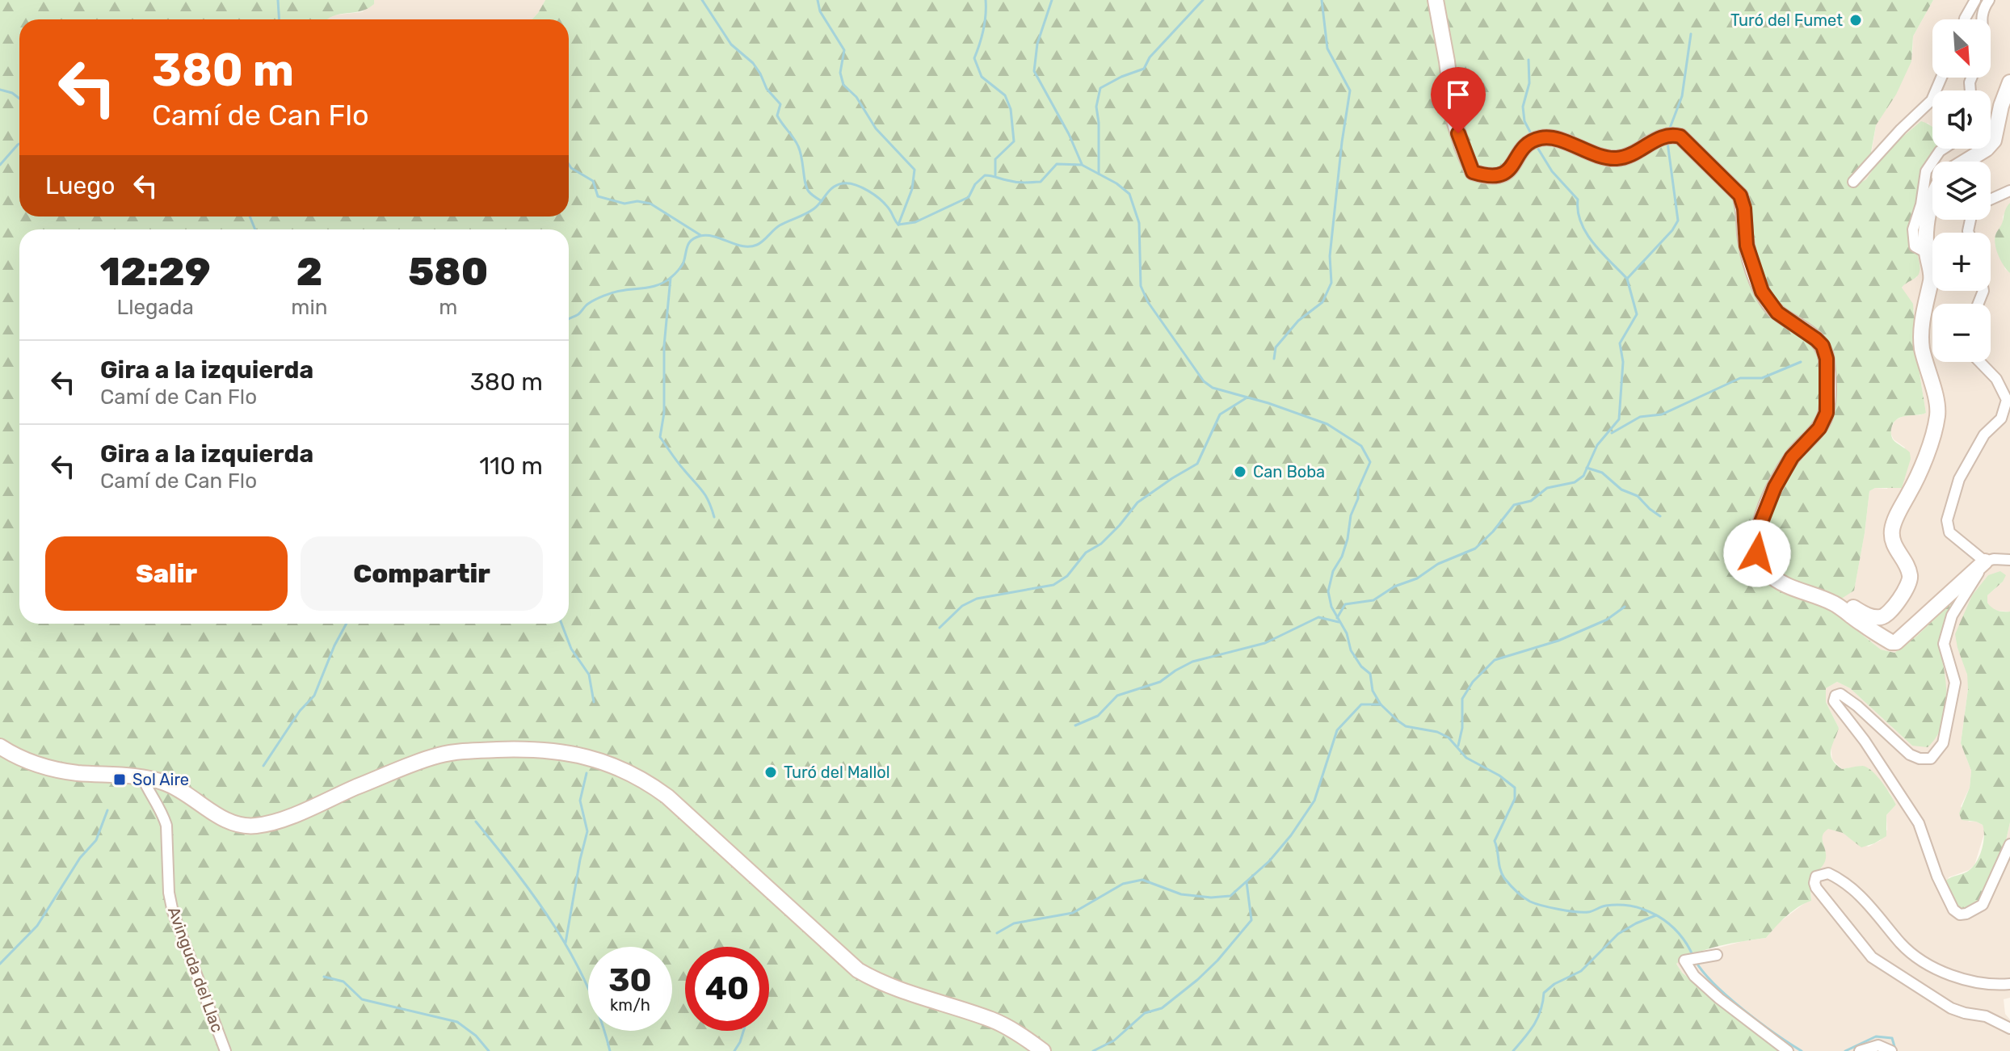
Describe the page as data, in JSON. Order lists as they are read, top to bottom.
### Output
{
  "streets": {
    "street": ["Avinguda del Llac"]
  },
  "places": {
    "other": ["Turó del Fumet", "Can Boba", "Turó del Mallol"],
    "transit": ["Sol Aire"]
  },
  "north": "bottom right",
  "page": {
    "map_buttons": ["+", "−"],
    "turn": ["380 m", "Camí de Can Flo"],
    "then": "Luego",
    "eta": [
      "12:29",
      "Llegada",
      "2",
      "min",
      "580",
      "m"
    ],
    "list": [
      {
        "name": "Gira a la izquierda",
        "note": "Camí de Can Flo",
        "value": "380 m"
      },
      {
        "name": "Gira a la izquierda",
        "note": "Camí de Can Flo",
        "value": "110 m"
      }
    ],
    "buttons": ["Salir", "Compartir"],
    "speed": "30 km/h",
    "limit": "40"
  }
}
